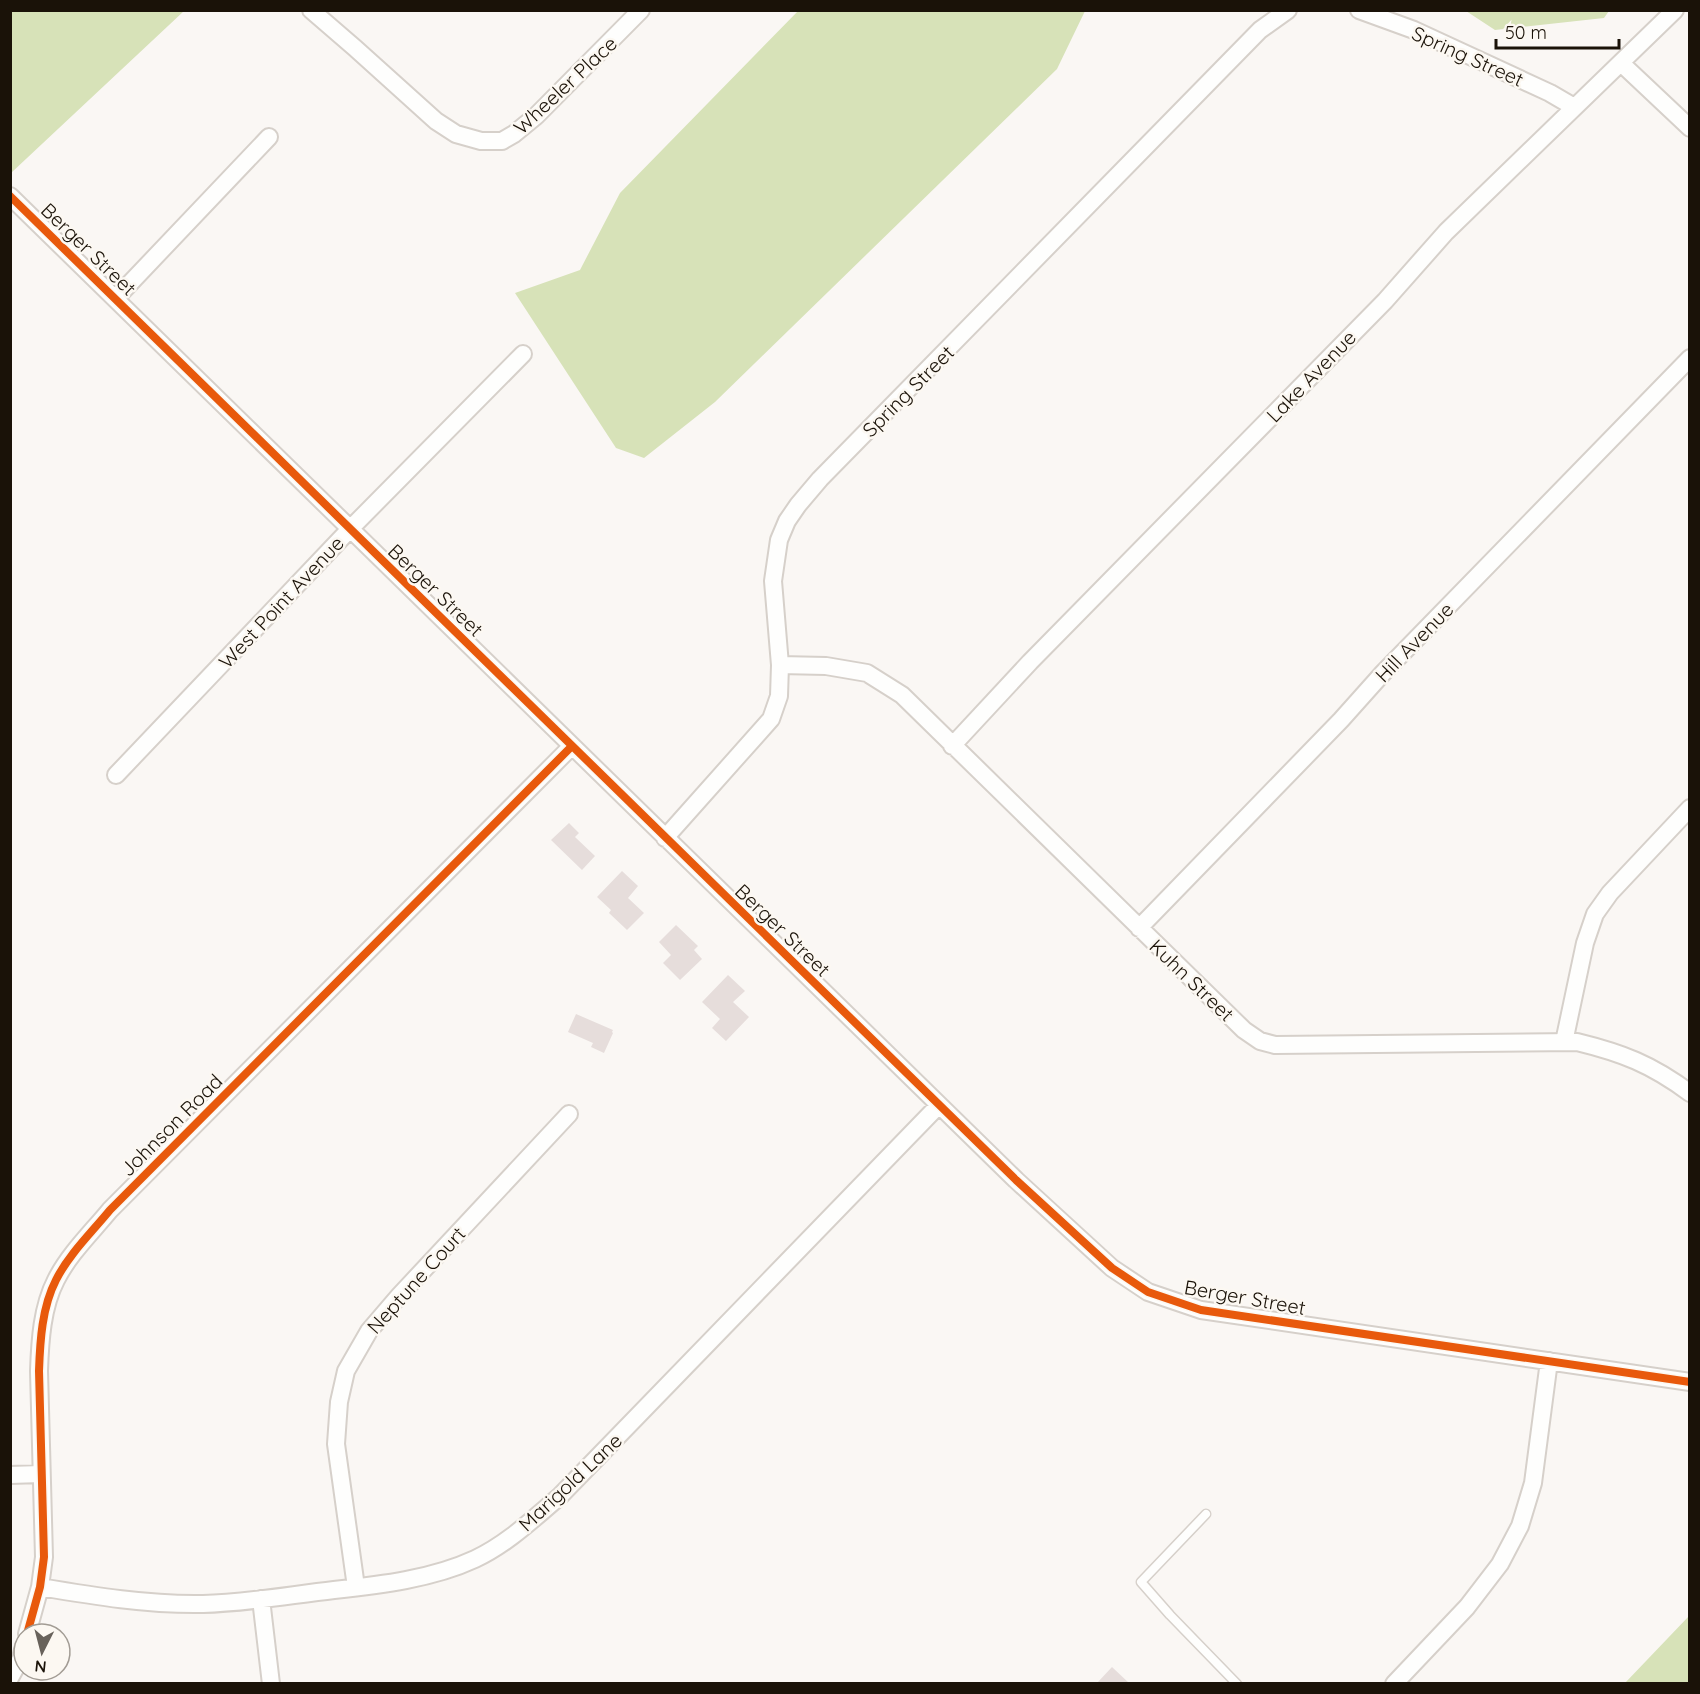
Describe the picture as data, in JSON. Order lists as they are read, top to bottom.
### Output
{
  "streets": {
    "street": [
      "Spring Street",
      "Wheeler Place",
      "Berger Street",
      "Lake Avenue",
      "West Point Avenue",
      "Hill Avenue",
      "Kuhn Street",
      "Johnson Road",
      "Neptune Court",
      "Marigold Lane"
    ]
  },
  "crossings": [
    ["Spring Street", "Berger Street"],
    ["Spring Street", "Lake Avenue"],
    ["Spring Street", "Kuhn Street"],
    ["Berger Street", "West Point Avenue"],
    ["Berger Street", "Johnson Road"],
    ["Berger Street", "Marigold Lane"],
    ["Lake Avenue", "Kuhn Street"],
    ["Hill Avenue", "Kuhn Street"],
    ["Johnson Road", "Marigold Lane"],
    ["Neptune Court", "Marigold Lane"]
  ],
  "scale_bar": "50 m",
  "north": "bottom"
}
